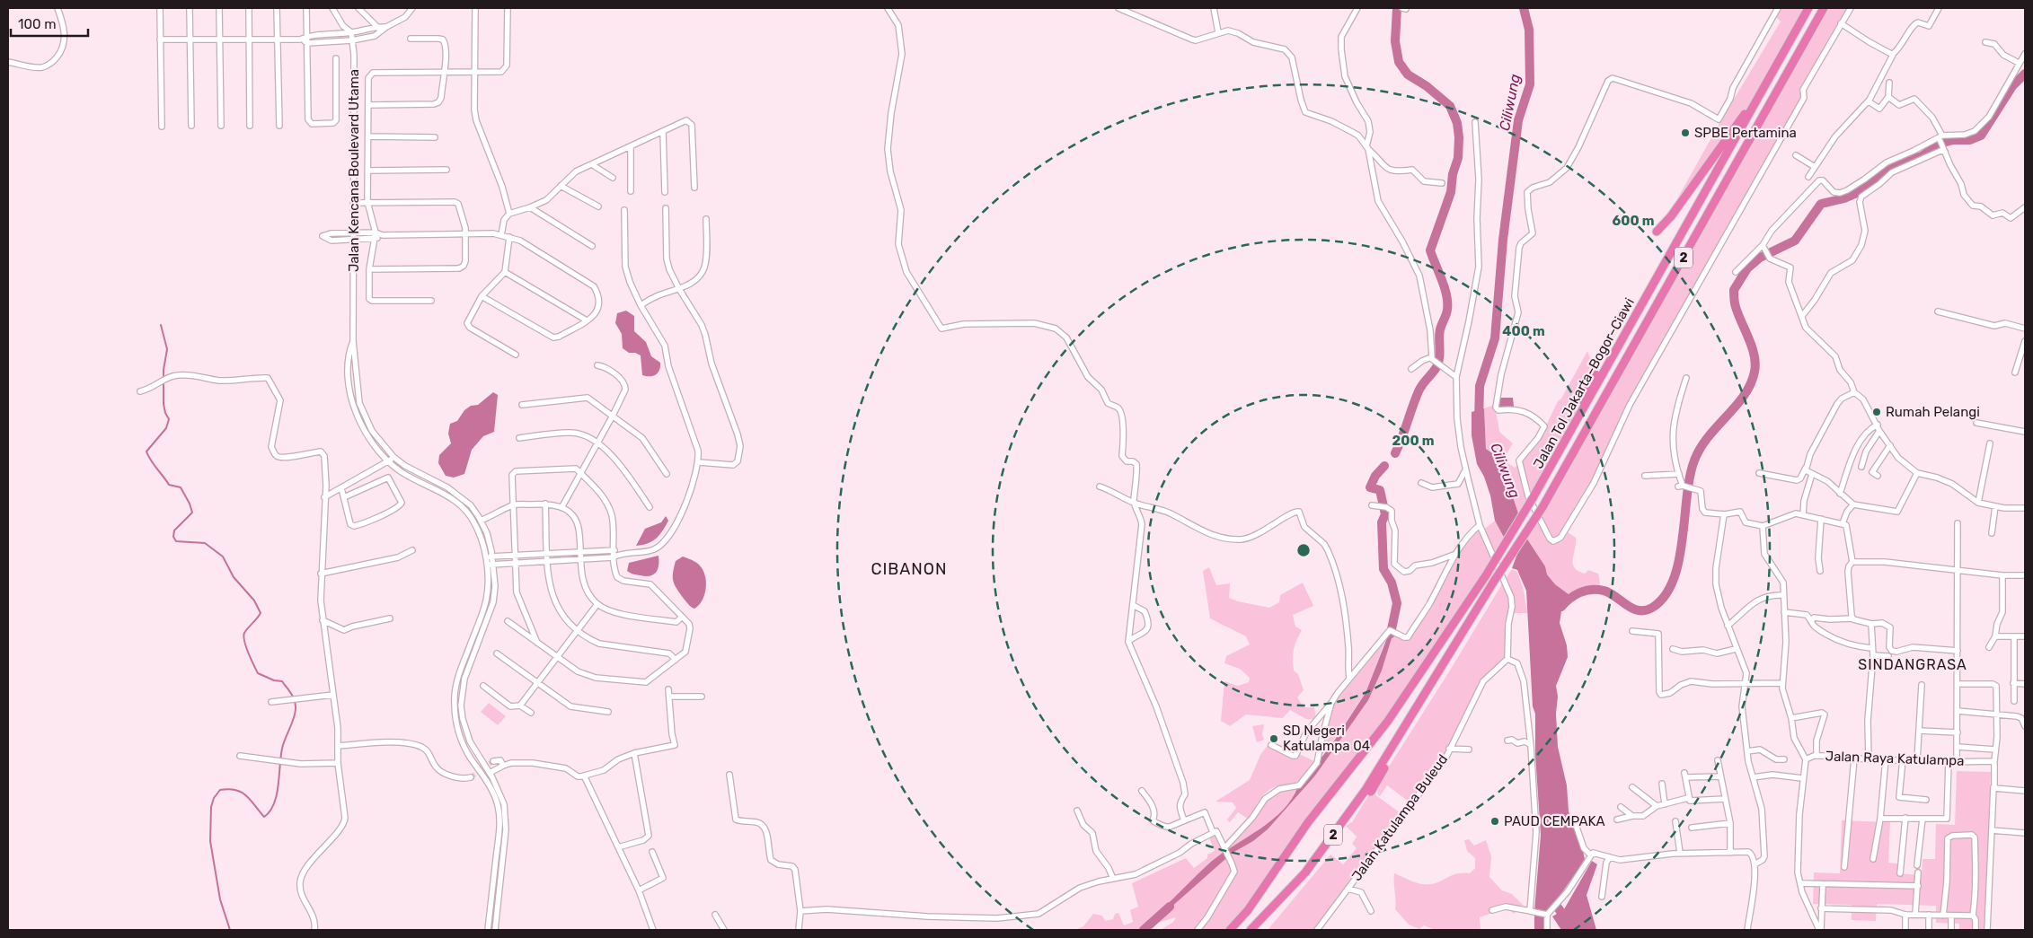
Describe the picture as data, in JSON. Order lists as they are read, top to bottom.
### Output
{
  "streets": {
    "highway": ["2", "Jalan Tol Jakarta–Bogor–Ciawi"],
    "street": ["Jalan Kencana Boulevard Utama", "Jalan Raya Katulampa", "Jalan Katulampa Buleud"]
  },
  "districts": ["CIBANON", "SINDANGRASA"],
  "water": ["Ciliwung"],
  "places": [
    "SPBE Pertamina",
    "Rumah Pelangi",
    "SD Negeri Katulampa 04",
    "PAUD CEMPAKA"
  ],
  "scale_bar": "100 m",
  "rings": ["600 m", "400 m", "200 m"]
}
